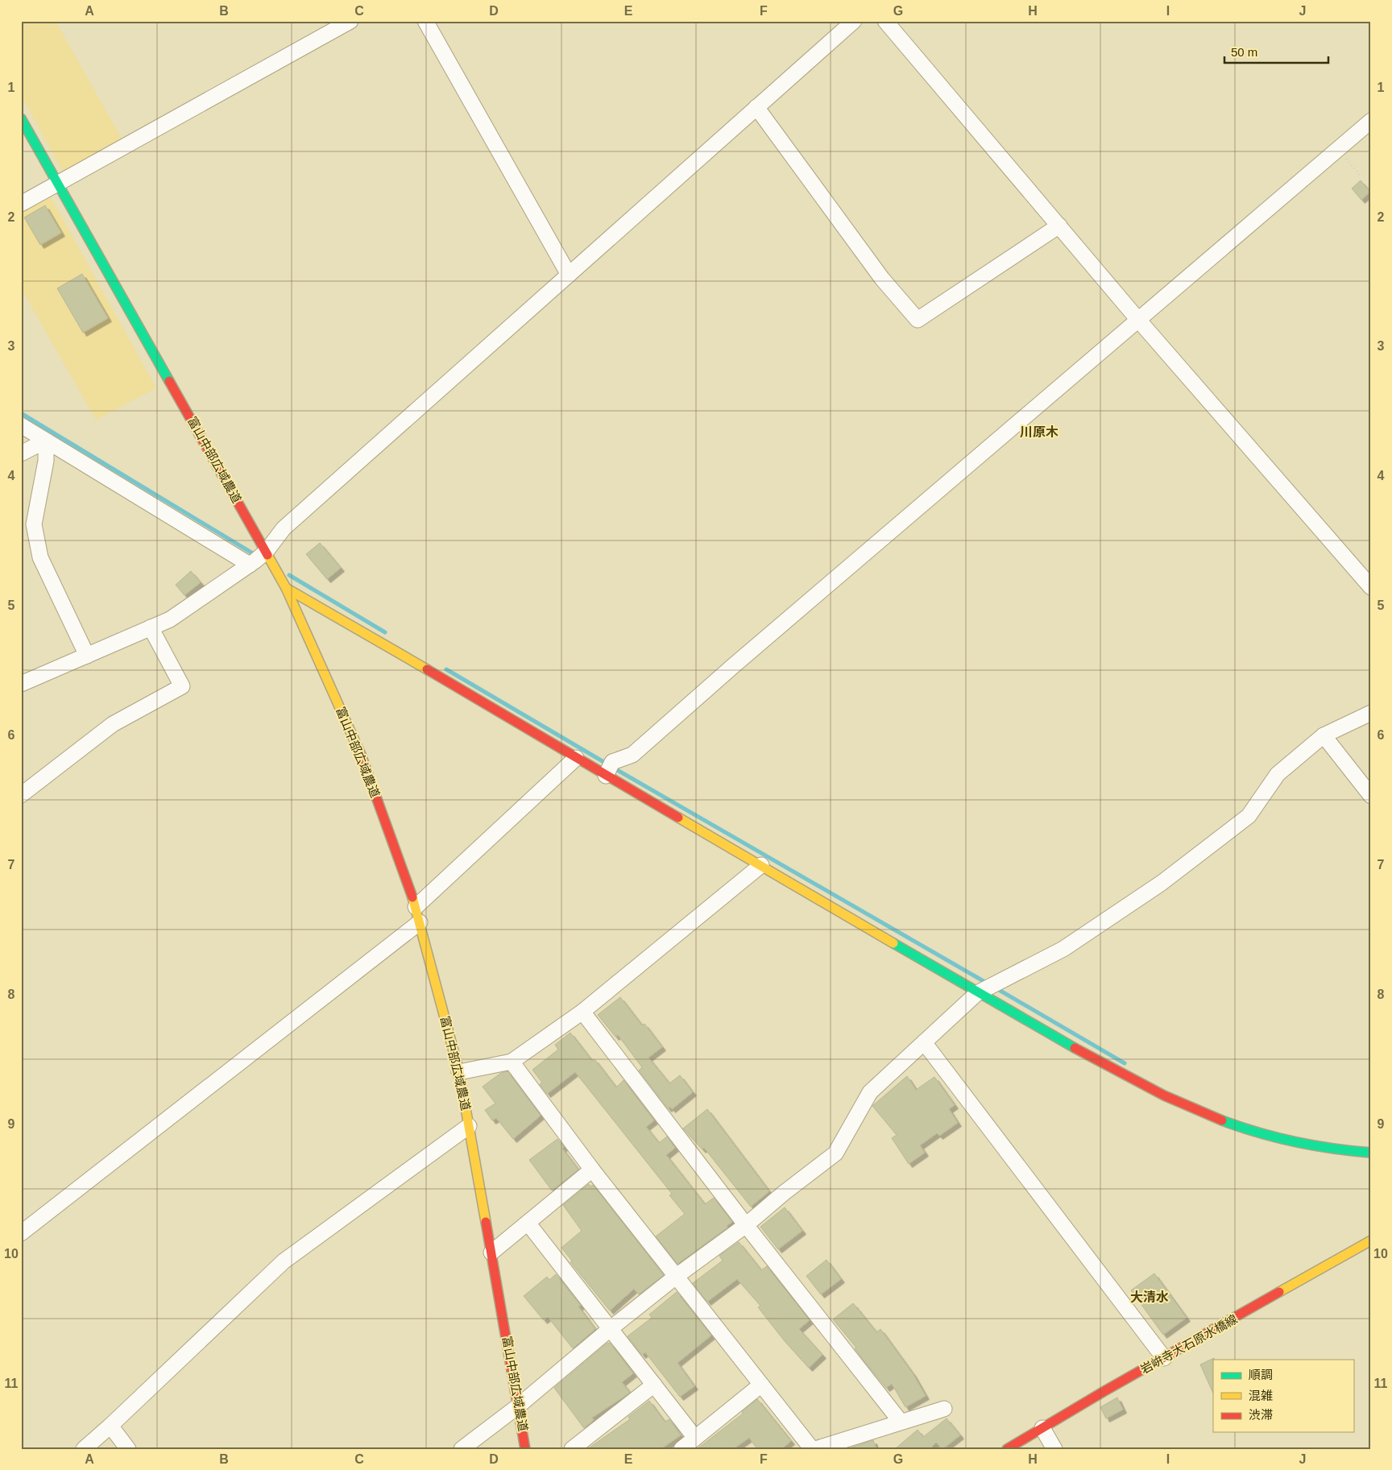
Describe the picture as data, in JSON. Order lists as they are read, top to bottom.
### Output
{
  "streets": {
    "street": ["富山中部広域農道", "岩峅寺大石原水橋線"]
  },
  "districts": ["川原木", "大清水"],
  "legend": ["順調", "混雑", "渋滞"],
  "scale_bar": "50 m",
  "grid": {
    "columns": [
      "A",
      "B",
      "C",
      "D",
      "E",
      "F",
      "G",
      "H",
      "I",
      "J"
    ],
    "rows": [
      "1",
      "2",
      "3",
      "4",
      "5",
      "6",
      "7",
      "8",
      "9",
      "10",
      "11"
    ]
  }
}
